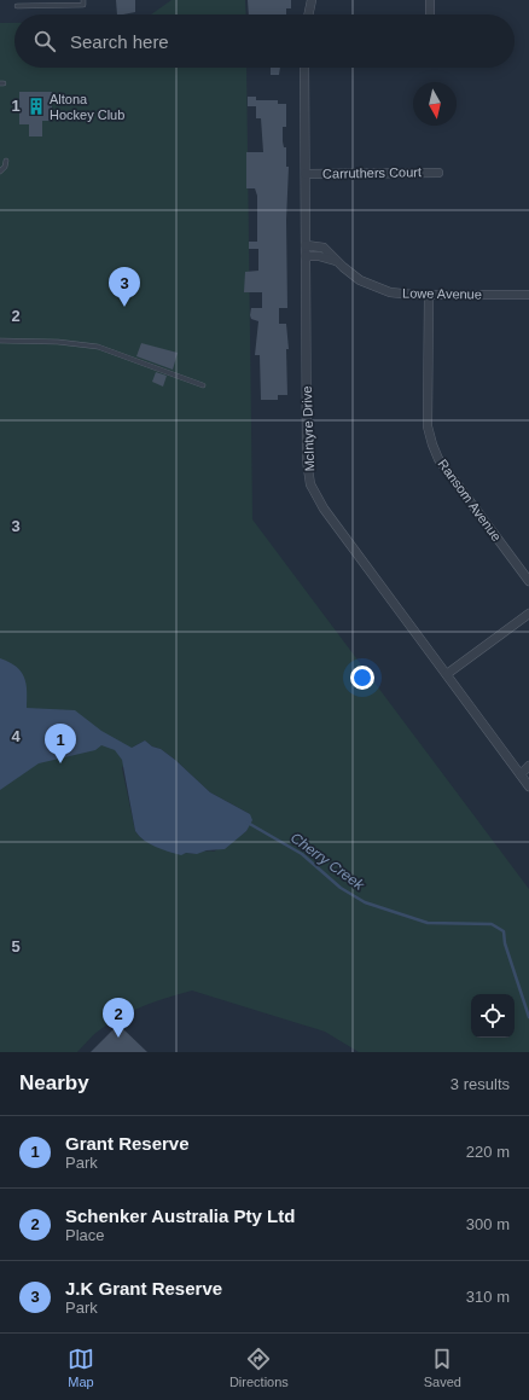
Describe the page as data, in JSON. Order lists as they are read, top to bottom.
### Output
{
  "streets": {
    "street": [
      "Carruthers Court",
      "Lowe Avenue",
      "McIntyre Drive",
      "Ransom Avenue"
    ]
  },
  "crossings": [
    ["Carruthers Court", "McIntyre Drive"],
    ["Lowe Avenue", "McIntyre Drive"],
    ["Lowe Avenue", "Ransom Avenue"]
  ],
  "water": ["Cherry Creek"],
  "places": {
    "building": ["Altona Hockey Club"]
  },
  "north": "bottom",
  "page": {
    "search": "Search here",
    "pins": ["3", "1", "2"],
    "heading": ["Nearby", "3 results"],
    "list": [
      {
        "mark": "1",
        "name": "Grant Reserve",
        "note": "Park",
        "value": "220 m"
      },
      {
        "mark": "2",
        "name": "Schenker Australia Pty Ltd",
        "note": "Place",
        "value": "300 m"
      },
      {
        "mark": "3",
        "name": "J.K Grant Reserve",
        "note": "Park",
        "value": "310 m"
      }
    ],
    "nav": ["Map", "Directions", "Saved"]
  },
  "grid": {
    "rows": [
      "1",
      "2",
      "3",
      "4",
      "5"
    ]
  }
}
